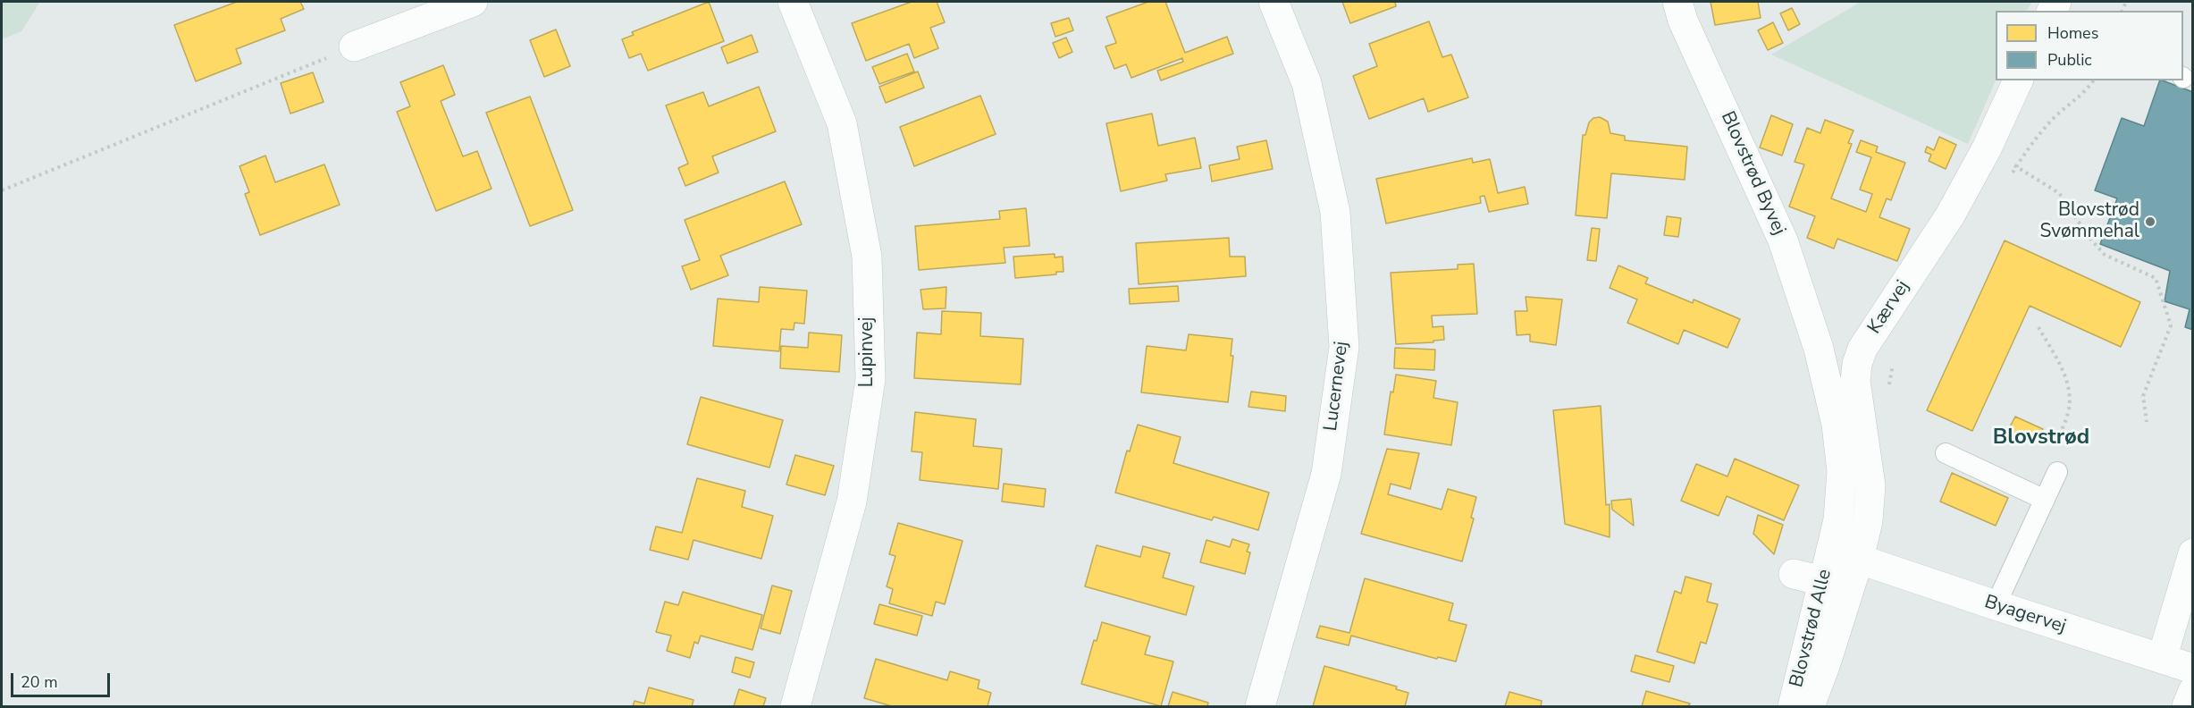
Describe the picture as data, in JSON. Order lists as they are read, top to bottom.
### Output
{
  "streets": {
    "street": [
      "Blovstrød Byvej",
      "Kærvej",
      "Lupinvej",
      "Lucernevej",
      "Byagervej",
      "Blovstrød Alle"
    ]
  },
  "crossings": [
    ["Blovstrød Byvej", "Byagervej"],
    ["Blovstrød Byvej", "Blovstrød Alle"],
    ["Kærvej", "Byagervej"],
    ["Kærvej", "Blovstrød Alle"],
    ["Byagervej", "Blovstrød Alle"]
  ],
  "districts": ["Blovstrød"],
  "places": ["Blovstrød Svømmehal"],
  "legend": ["Homes", "Public"],
  "scale_bar": "20 m"
}
